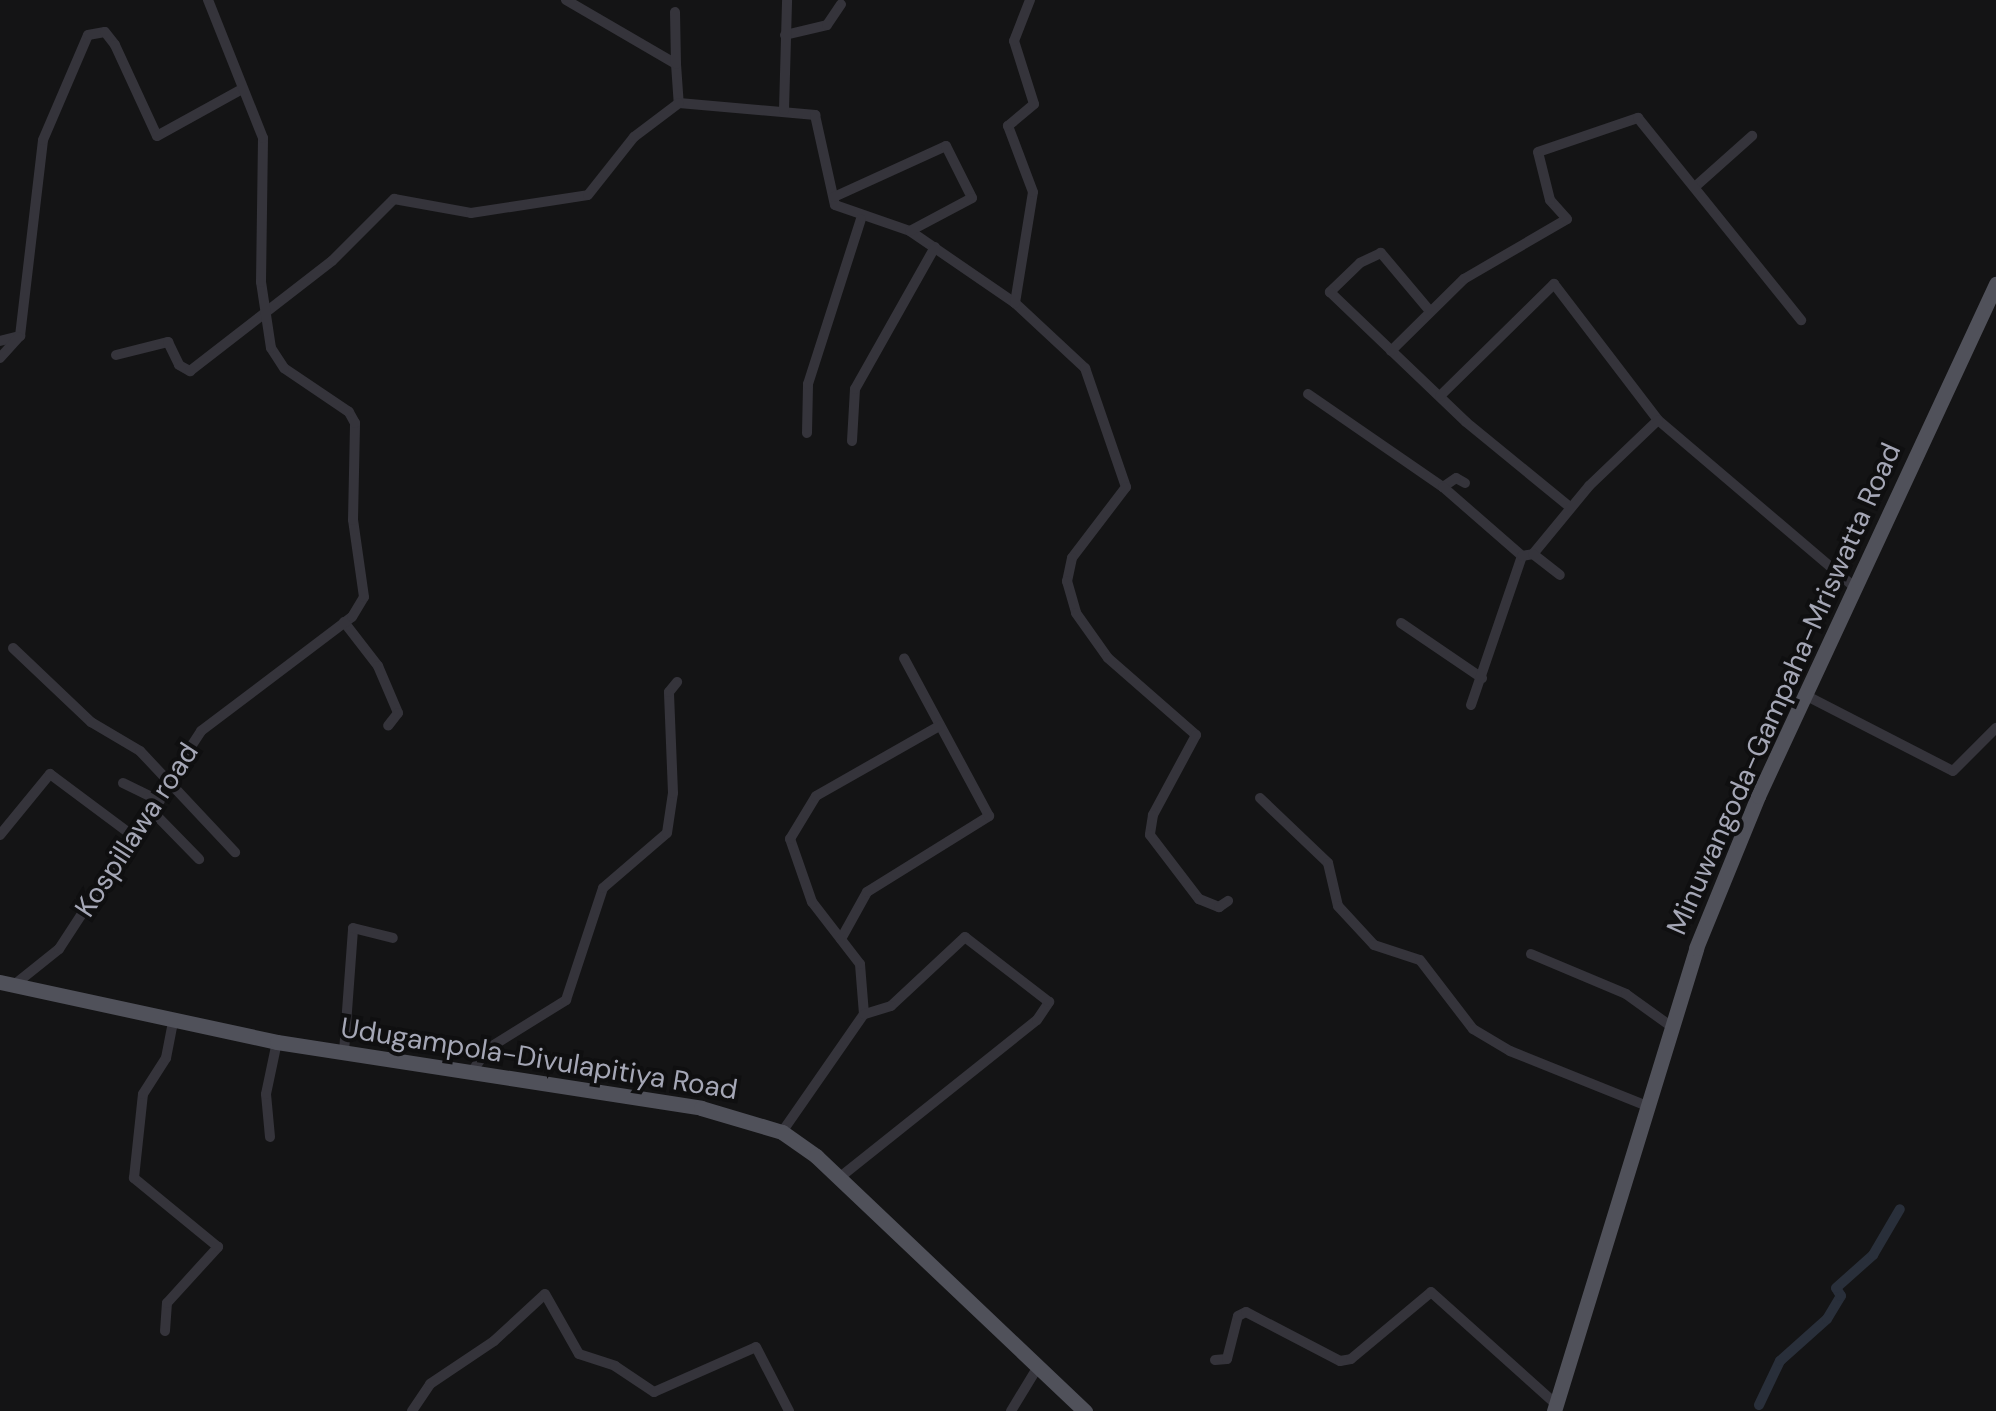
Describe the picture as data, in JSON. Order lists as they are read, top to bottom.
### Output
{
  "streets": {
    "main road": ["Minuwangoda-Gampaha-Mriswatta Road", "Udugampola-Divulapitiya Road"],
    "street": ["Kospillawa road"]
  },
  "crossings": [
    ["Kospillawa road", "Udugampola-Divulapitiya Road"]
  ]
}
